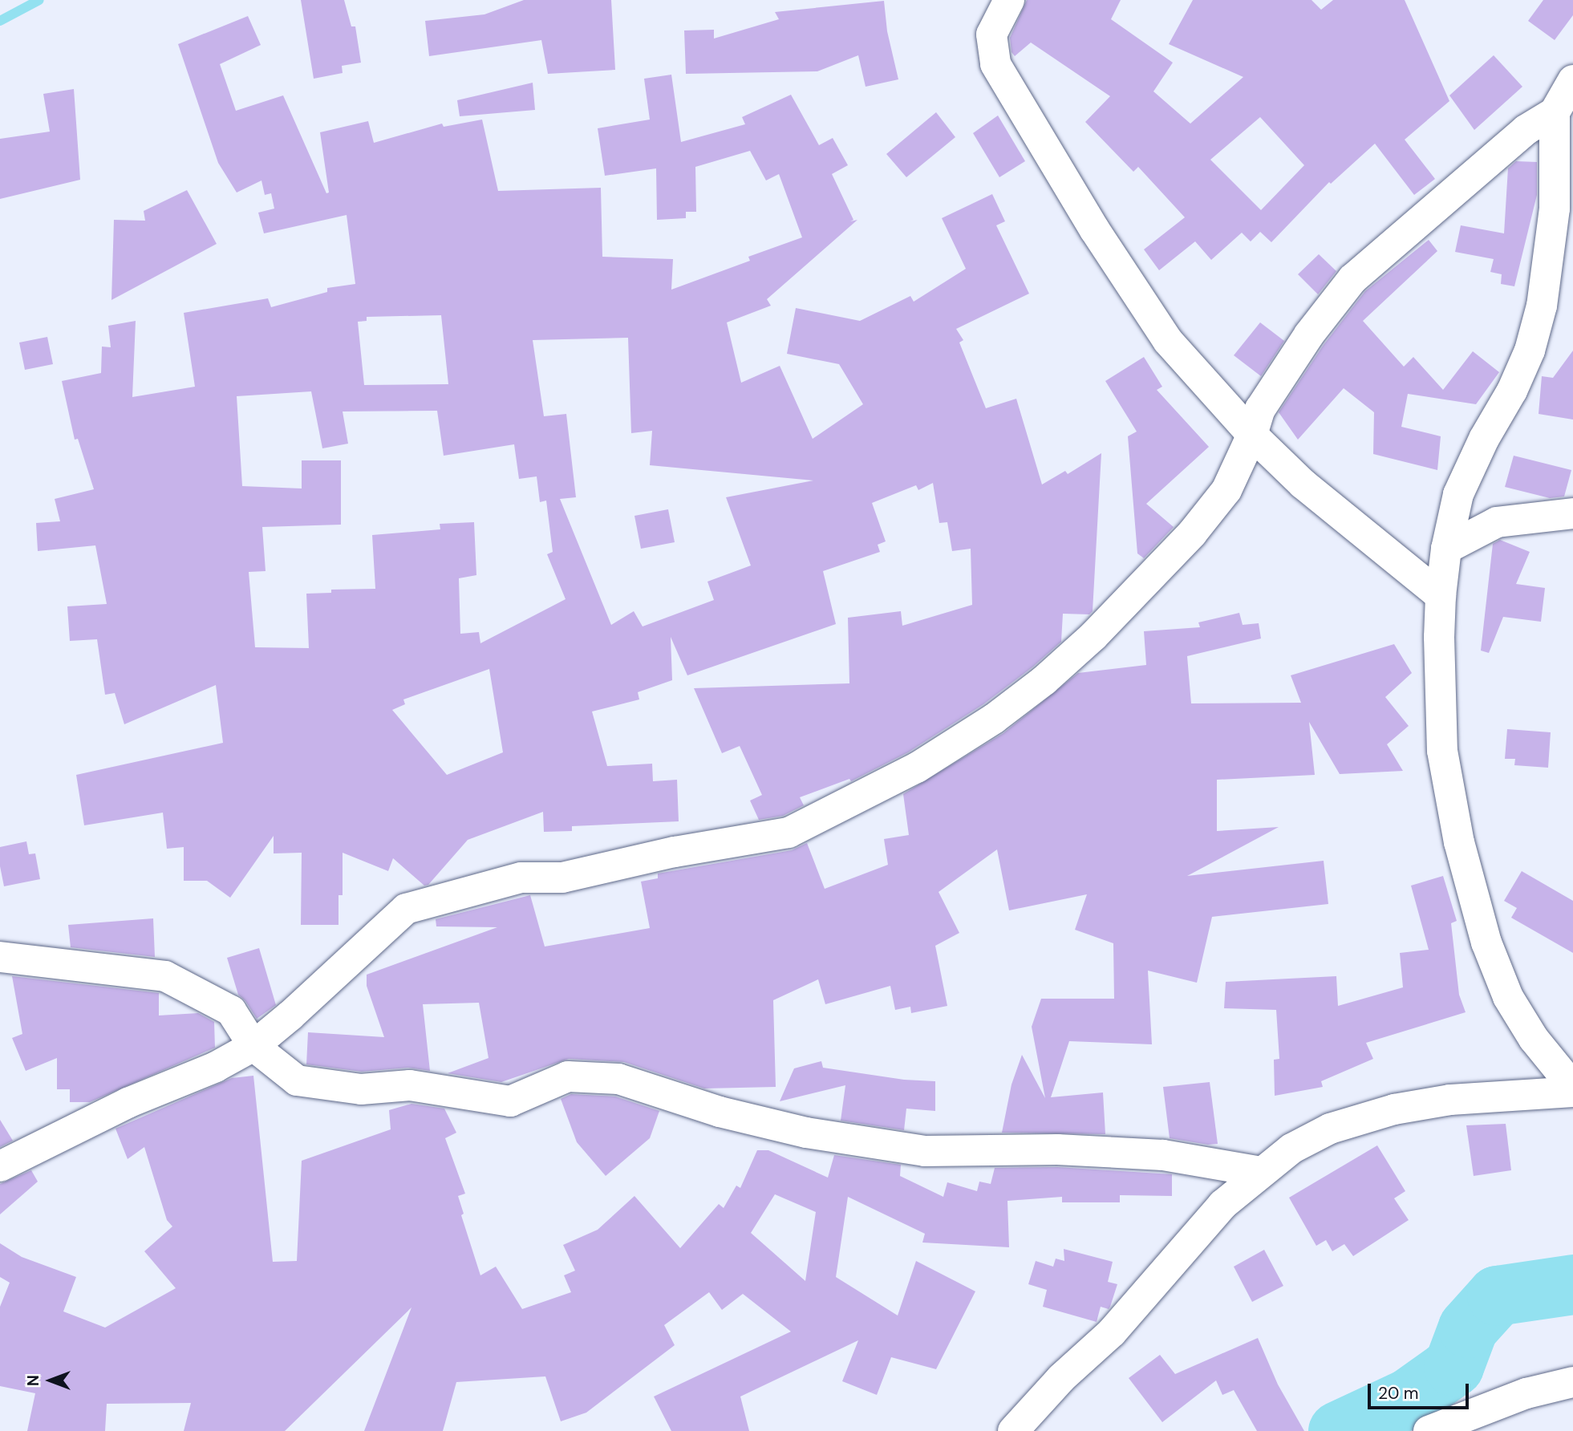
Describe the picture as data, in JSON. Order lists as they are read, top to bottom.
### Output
{
  "scale_bar": "20 m",
  "north": "left"
}
